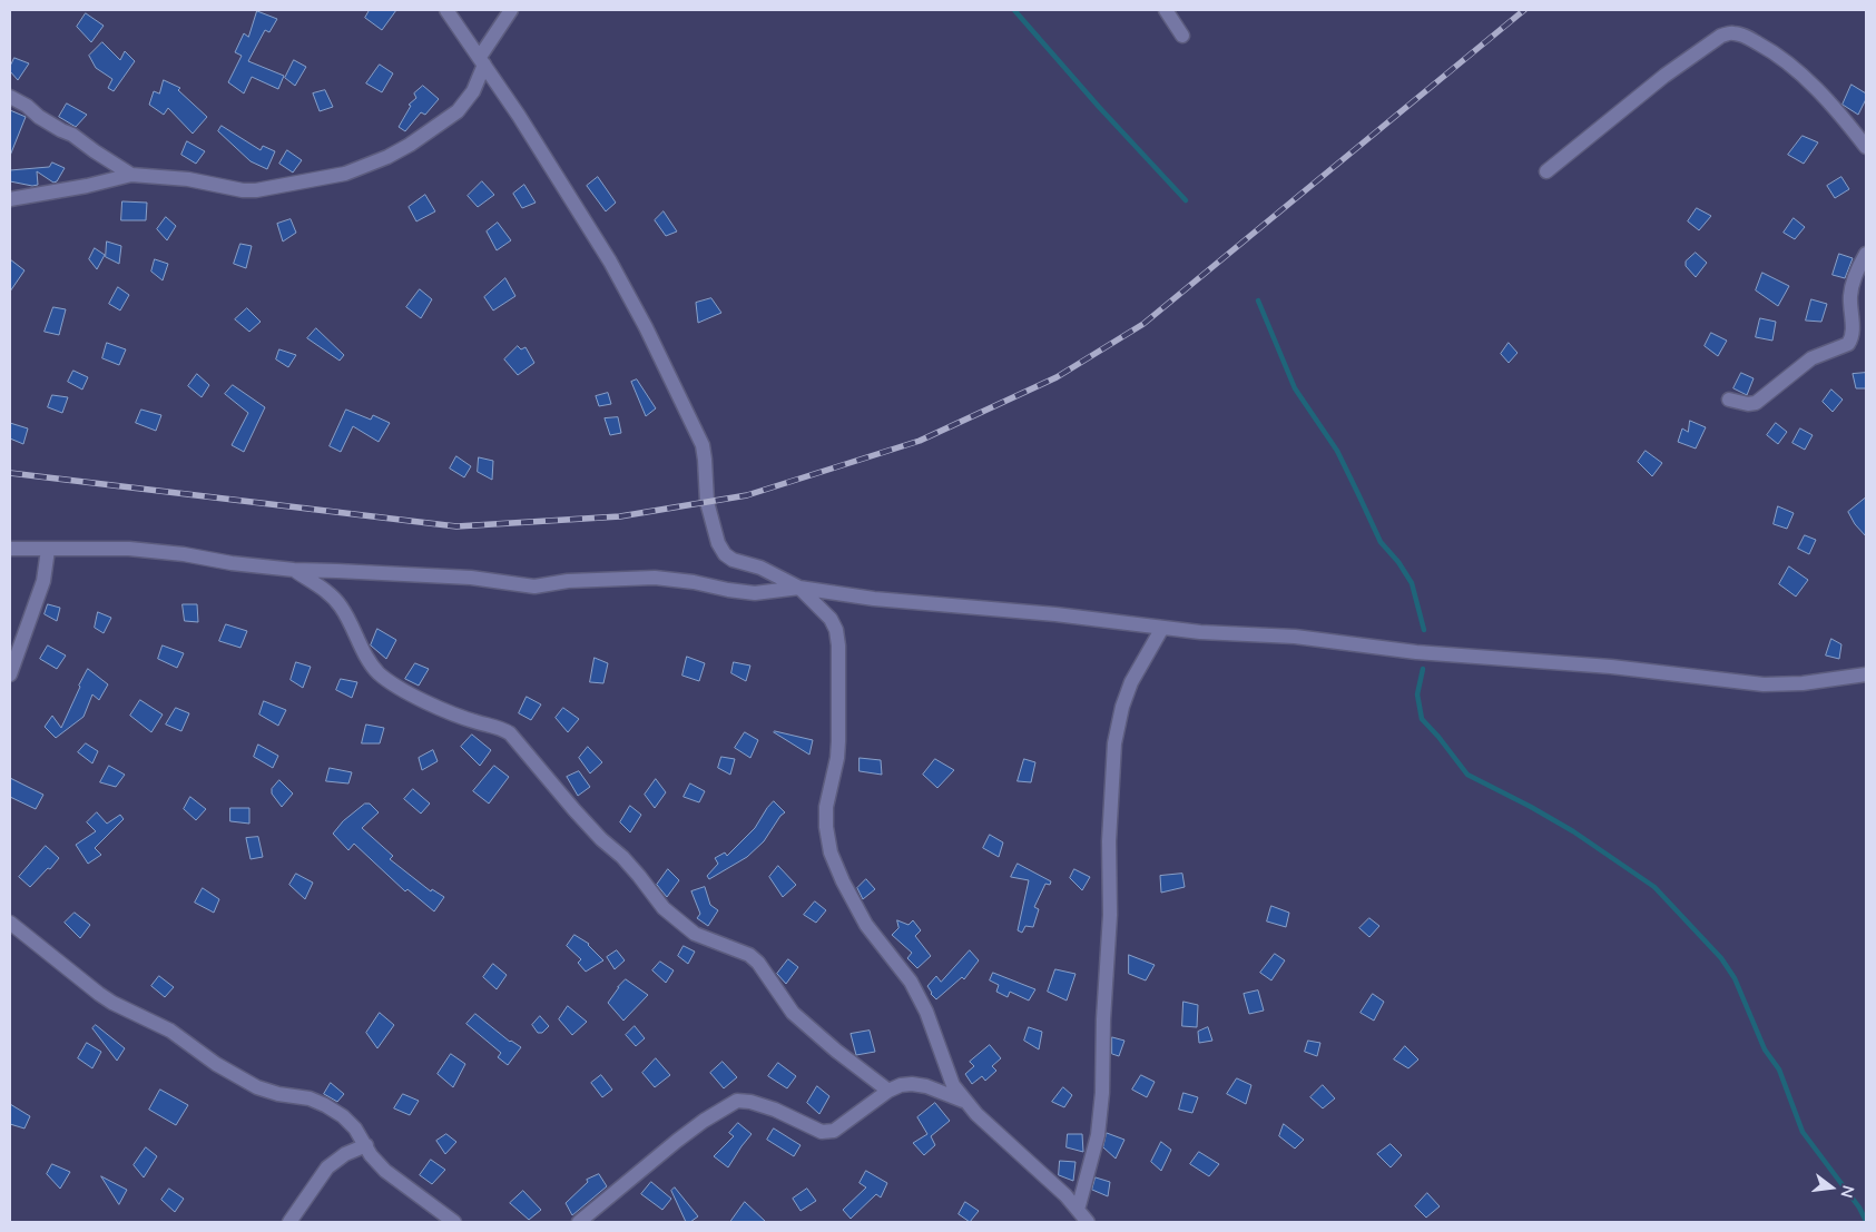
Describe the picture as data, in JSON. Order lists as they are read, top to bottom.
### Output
{
  "north": "right"
}
